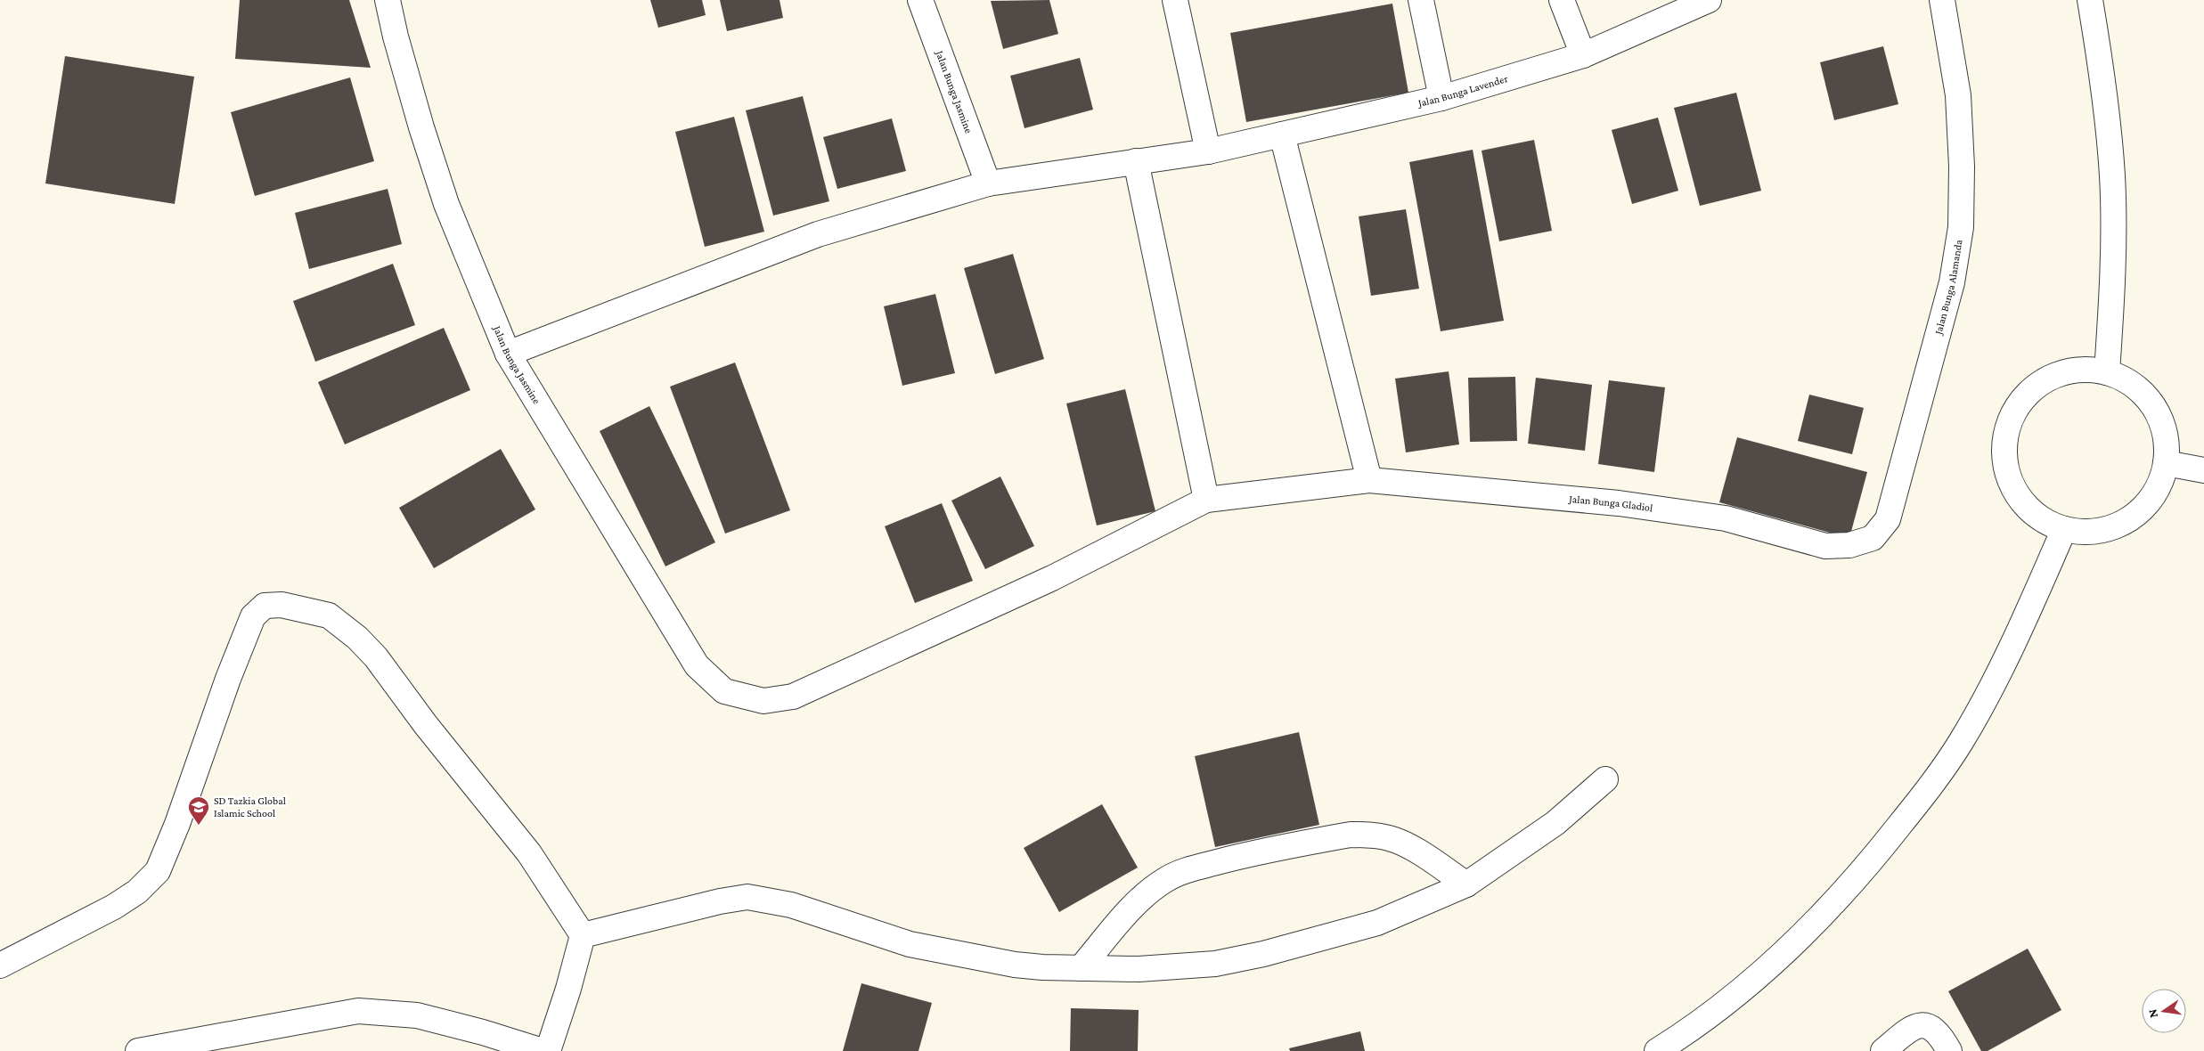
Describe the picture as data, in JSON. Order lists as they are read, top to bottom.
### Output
{
  "streets": {
    "street": [
      "Jalan Bunga Lavender",
      "Jalan Bunga Jasmine",
      "Jalan Bunga Alamanda",
      "Jalan Bunga Gladiol"
    ]
  },
  "crossings": [
    ["Jalan Bunga Lavender", "Jalan Bunga Jasmine"],
    ["Jalan Bunga Jasmine", "Jalan Bunga Gladiol"],
    ["Jalan Bunga Alamanda", "Jalan Bunga Gladiol"]
  ],
  "places": {
    "school or university": ["SD Tazkia Global Islamic School"]
  },
  "north": "left"
}
